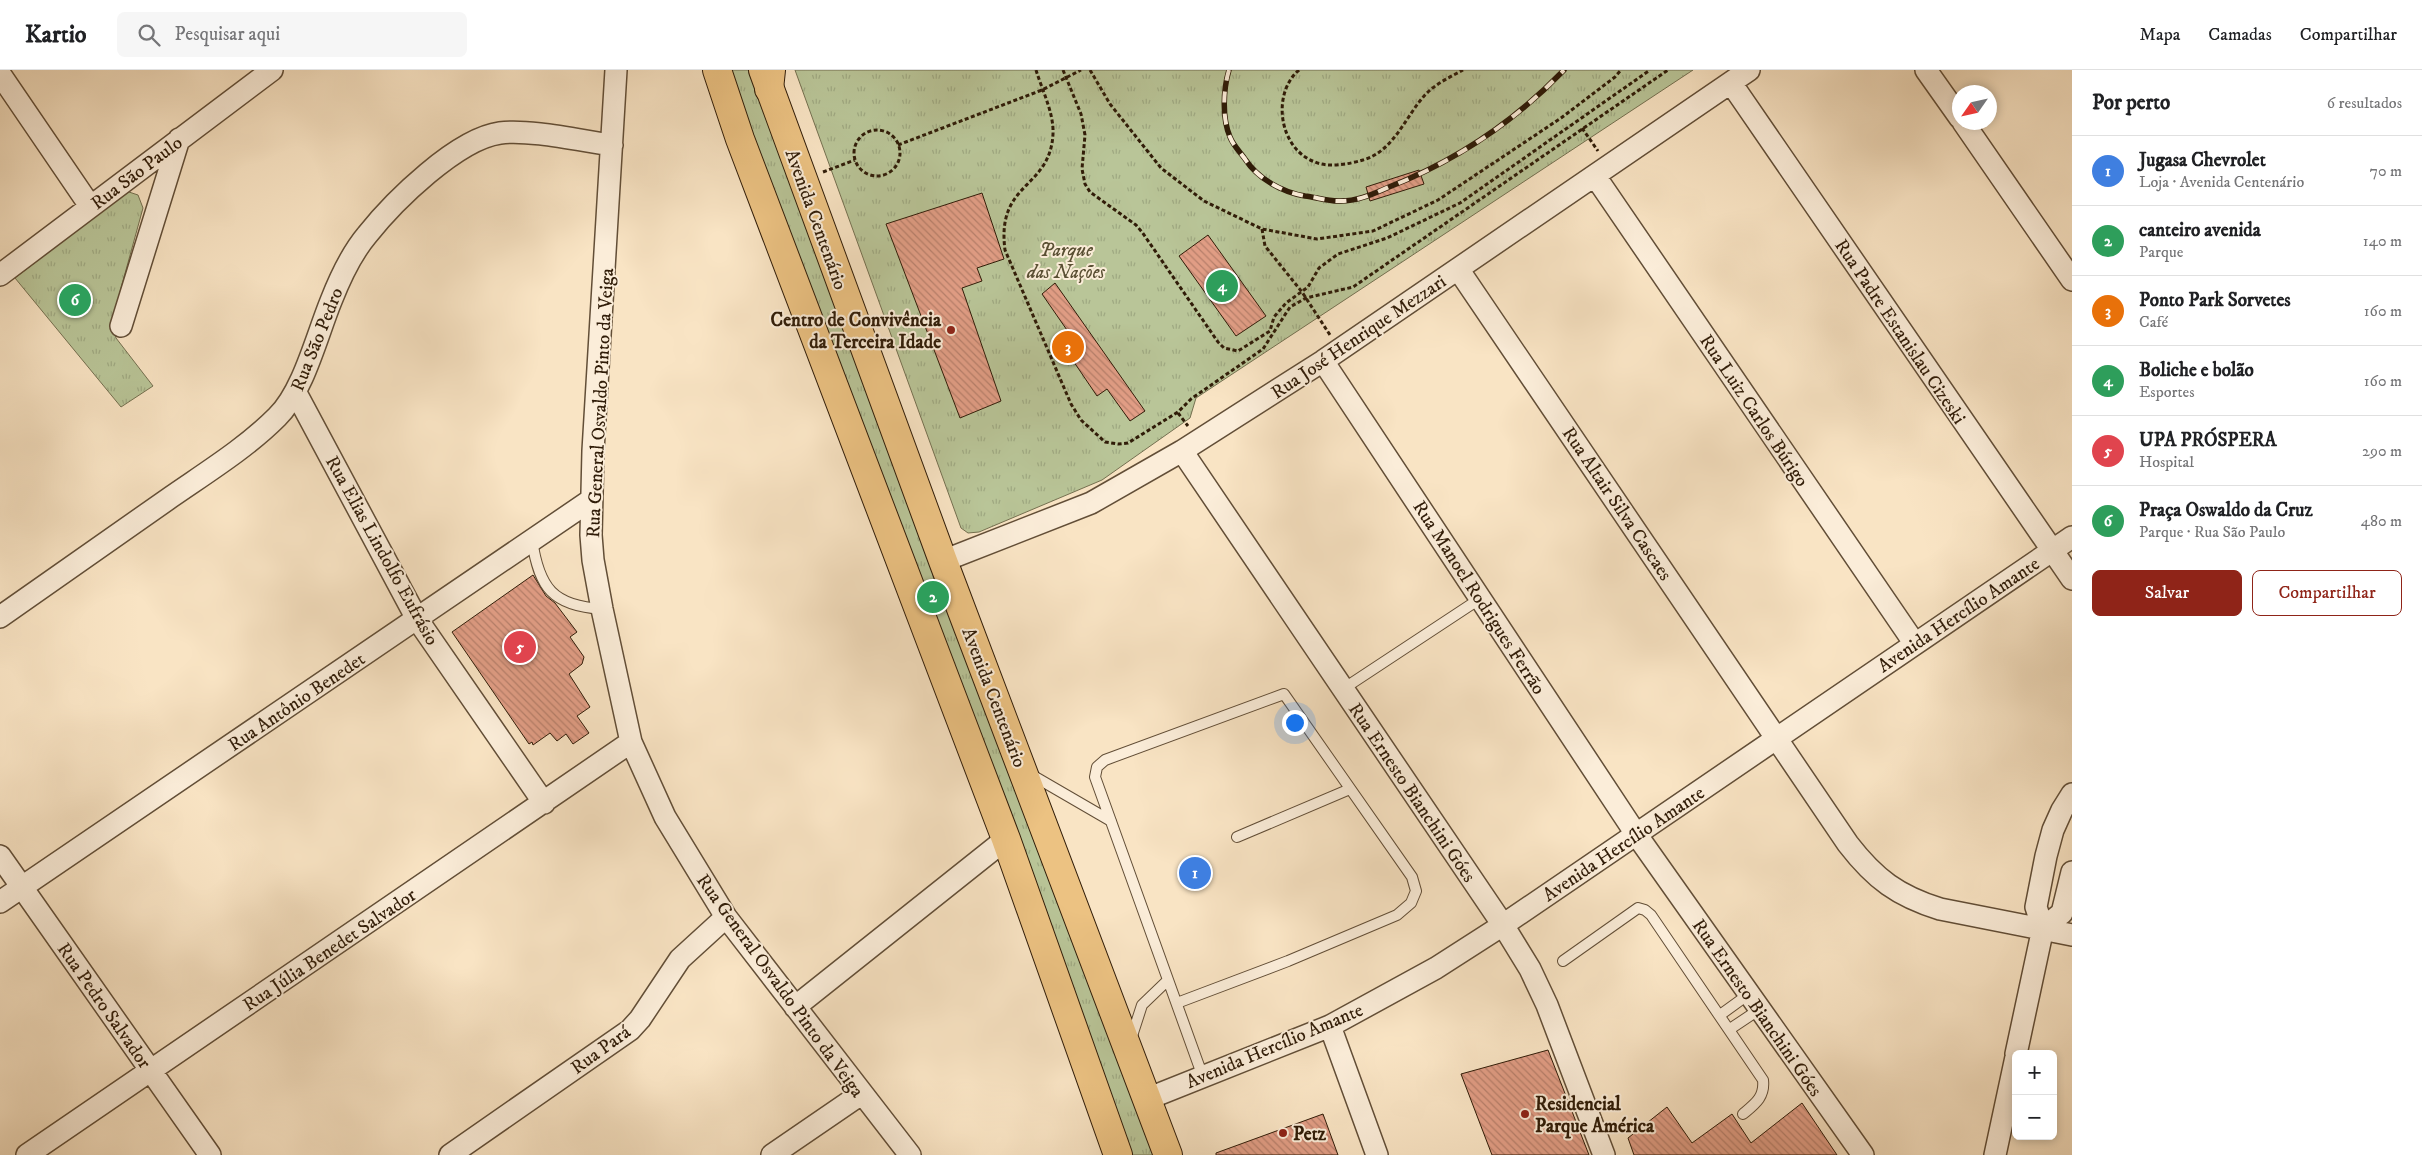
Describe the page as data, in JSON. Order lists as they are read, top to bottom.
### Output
{
  "streets": {
    "main road": ["Avenida Centenário"],
    "street": [
      "Rua São Paulo",
      "Rua Padre Estanislau Cizeski",
      "Rua José Henrique Mezzari",
      "Rua São Pedro",
      "Rua General Osvaldo Pinto da Veiga",
      "Rua Luiz Carlos Búrigo",
      "Rua Altair Silva Cascaes",
      "Rua Elias Lindolfo Eufrásio",
      "Rua Manoel Rodrigues Ferrão",
      "Avenida Hercílio Amante",
      "Rua Antônio Benedet",
      "Rua Ernesto Bianchini Góes",
      "Rua Júlia Benedet Salvador",
      "Rua Pedro Salvador",
      "Rua Pará"
    ]
  },
  "crossings": [
    ["Avenida Centenário", "Rua José Henrique Mezzari"],
    ["Avenida Centenário", "Avenida Hercílio Amante"],
    ["Rua Padre Estanislau Cizeski", "Rua José Henrique Mezzari"],
    ["Rua Padre Estanislau Cizeski", "Avenida Hercílio Amante"],
    ["Rua José Henrique Mezzari", "Rua Luiz Carlos Búrigo"],
    ["Rua José Henrique Mezzari", "Rua Altair Silva Cascaes"],
    ["Rua José Henrique Mezzari", "Rua Manoel Rodrigues Ferrão"],
    ["Rua José Henrique Mezzari", "Rua Ernesto Bianchini Góes"],
    ["Rua São Pedro", "Rua General Osvaldo Pinto da Veiga"],
    ["Rua São Pedro", "Rua Elias Lindolfo Eufrásio"],
    ["Rua General Osvaldo Pinto da Veiga", "Rua Antônio Benedet"],
    ["Rua General Osvaldo Pinto da Veiga", "Rua Júlia Benedet Salvador"],
    ["Rua General Osvaldo Pinto da Veiga", "Rua Pará"],
    ["Rua Luiz Carlos Búrigo", "Avenida Hercílio Amante"],
    ["Rua Altair Silva Cascaes", "Avenida Hercílio Amante"],
    ["Rua Elias Lindolfo Eufrásio", "Rua Antônio Benedet"],
    ["Rua Elias Lindolfo Eufrásio", "Rua Júlia Benedet Salvador"],
    ["Rua Manoel Rodrigues Ferrão", "Avenida Hercílio Amante"],
    ["Rua Manoel Rodrigues Ferrão", "Rua Ernesto Bianchini Góes"],
    ["Avenida Hercílio Amante", "Rua Ernesto Bianchini Góes"],
    ["Rua Antônio Benedet", "Rua Pedro Salvador"],
    ["Rua Júlia Benedet Salvador", "Rua Pedro Salvador"]
  ],
  "parks": ["Parque das Nações"],
  "places": ["Centro de Convivência da Terceira Idade", "Residencial Parque América", "Petz"],
  "north": "bottom left",
  "page": {
    "header": "Kartio",
    "search": "Pesquisar aqui",
    "nav": ["Mapa", "Camadas", "Compartilhar"],
    "heading": ["Por perto", "6 resultados"],
    "list": [
      {
        "mark": "1",
        "name": "Jugasa Chevrolet",
        "note": "Loja · Avenida Centenário",
        "value": "70 m"
      },
      {
        "mark": "2",
        "name": "canteiro avenida",
        "note": "Parque",
        "value": "140 m"
      },
      {
        "mark": "3",
        "name": "Ponto Park Sorvetes",
        "note": "Café",
        "value": "160 m"
      },
      {
        "mark": "4",
        "name": "Boliche e bolão",
        "note": "Esportes",
        "value": "160 m"
      },
      {
        "mark": "5",
        "name": "UPA PRÓSPERA",
        "note": "Hospital",
        "value": "290 m"
      },
      {
        "mark": "6",
        "name": "Praça Oswaldo da Cruz",
        "note": "Parque · Rua São Paulo",
        "value": "480 m"
      }
    ],
    "pins": [
      "4",
      "6",
      "3",
      "2",
      "5",
      "1"
    ],
    "buttons": ["Salvar", "Compartilhar"],
    "map_buttons": ["+", "−"]
  }
}
